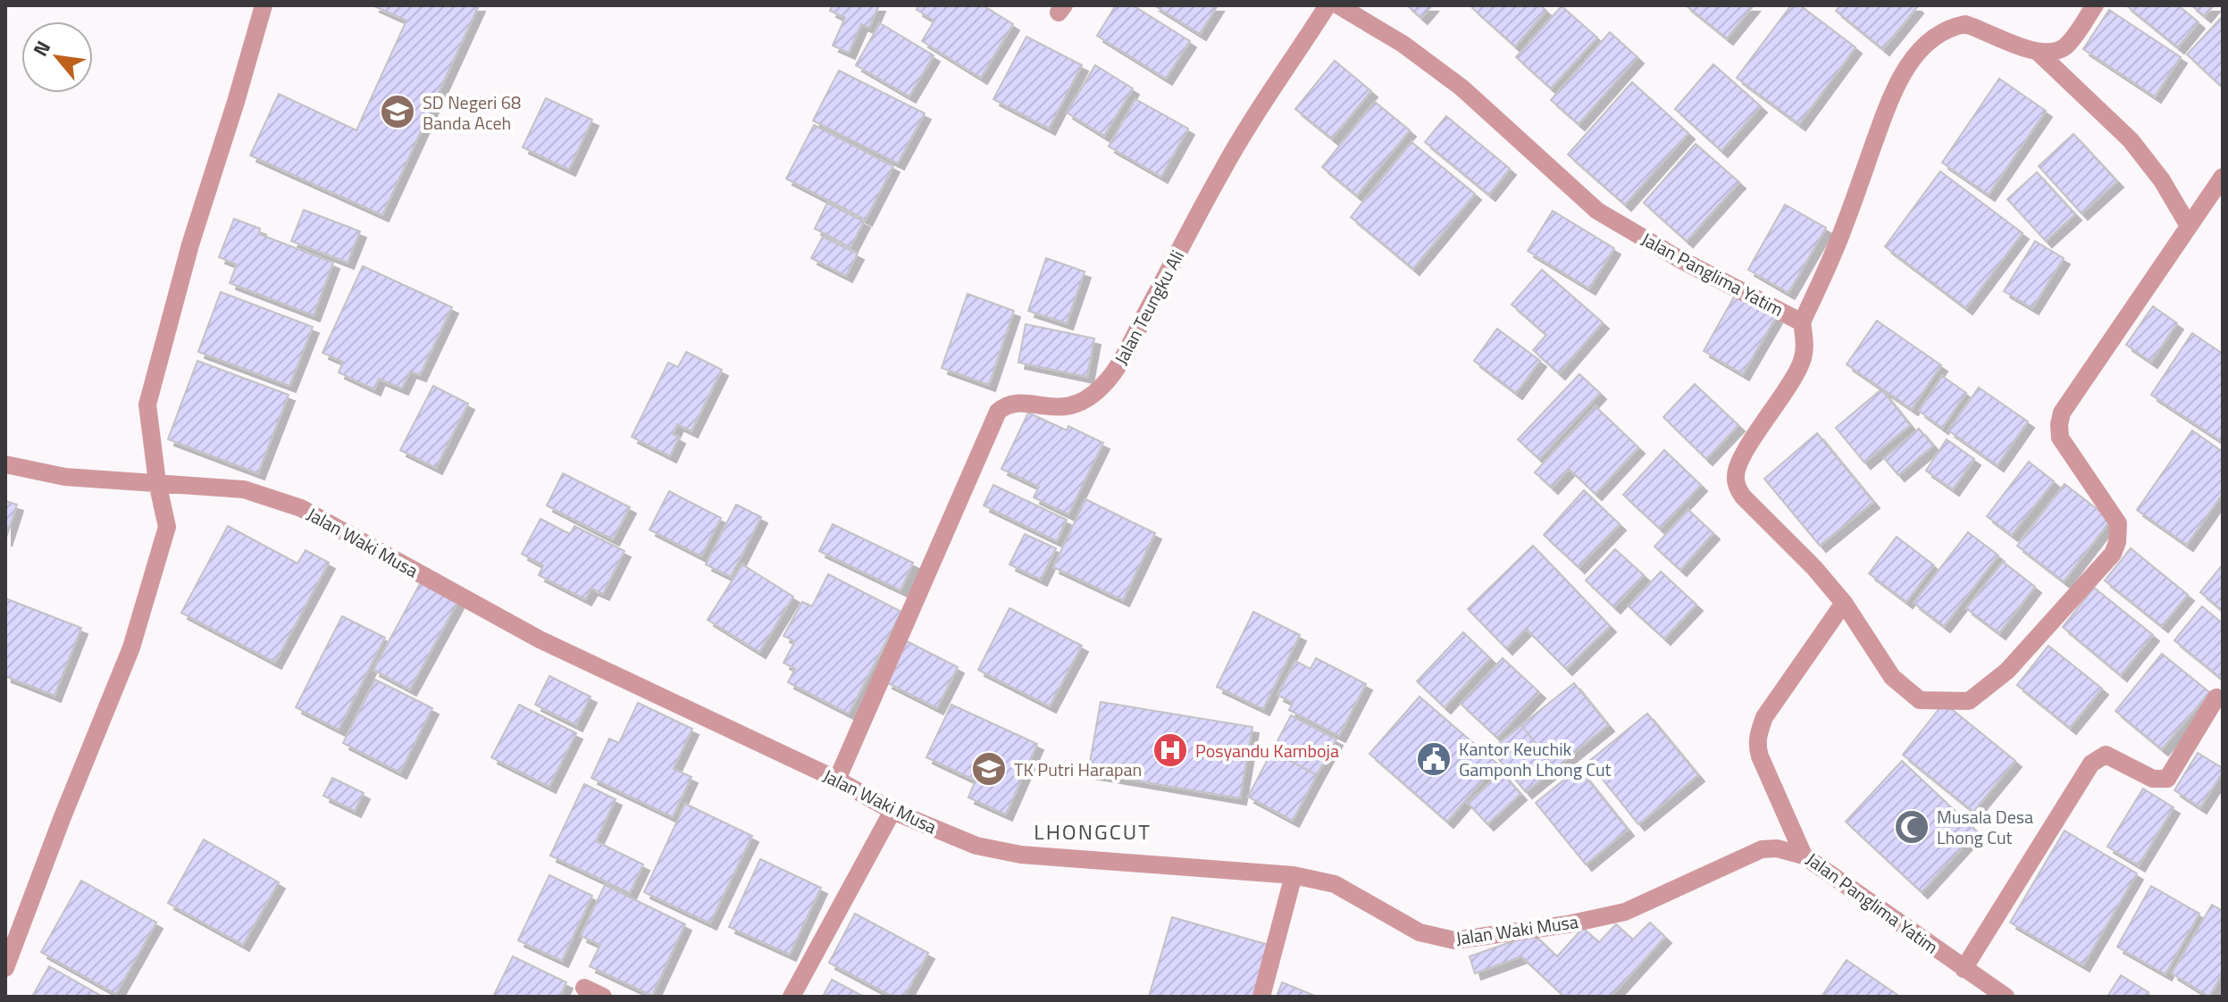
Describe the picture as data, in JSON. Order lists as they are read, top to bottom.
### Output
{
  "streets": {
    "street": ["Jalan Panglima Yatim", "Jalan Teungku Ali", "Jalan Waki Musa"]
  },
  "crossings": [
    ["Jalan Panglima Yatim", "Jalan Waki Musa"],
    ["Jalan Teungku Ali", "Jalan Waki Musa"]
  ],
  "districts": ["LHONGCUT"],
  "places": {
    "school or university": ["SD Negeri 68 Banda Aceh", "TK Putri Harapan"],
    "hospital": ["Posyandu Kamboja"],
    "public building": ["Kantor Keuchik Gamponh Lhong Cut"],
    "mosque": ["Musala Desa Lhong Cut"]
  },
  "north": "top left"
}
